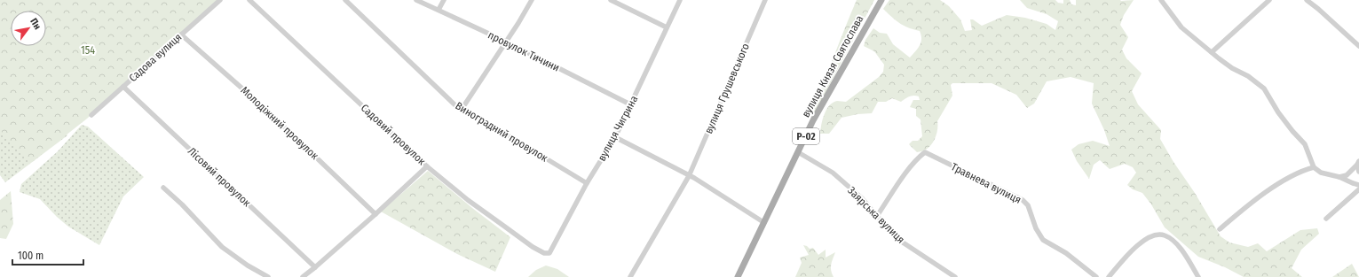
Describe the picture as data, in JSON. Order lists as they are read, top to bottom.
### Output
{
  "streets": {
    "main road": ["вулиця Князя Святослава", "Р-02"],
    "street": [
      "провулок Тичини",
      "Садова вулиця",
      "вулиця Грушевського",
      "Молодіжний провулок",
      "вулиця Чигрина",
      "Виноградний провулок",
      "Садовий провулок",
      "Лісовий провулок",
      "Травнева вулиця",
      "Заярська вулиця"
    ]
  },
  "crossings": [
    ["провулок Тичини", "вулиця Чигрина"],
    ["Садова вулиця", "Молодіжний провулок"],
    ["Садова вулиця", "Лісовий провулок"],
    ["вулиця Князя Святослава", "Заярська вулиця"],
    ["вулиця Чигрина", "Виноградний провулок"],
    ["вулиця Чигрина", "Садовий провулок"],
    ["Травнева вулиця", "Заярська вулиця"]
  ],
  "parks": ["154"],
  "scale_bar": "100 m",
  "north": "top right"
}
